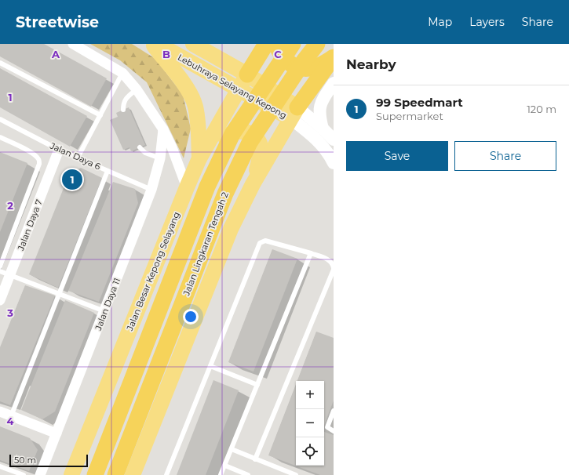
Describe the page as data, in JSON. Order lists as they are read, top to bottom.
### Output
{
  "streets": {
    "highway": ["Jalan Lingkaran Tengah 2"],
    "main road": ["Lebuhraya Selayang Kepong", "Jalan Besar Kepong Selayang"],
    "street": ["Jalan Daya 7", "Jalan Daya 11"],
    "lane": ["Jalan Daya 6"]
  },
  "crossings": [
    ["Lebuhraya Selayang Kepong", "Jalan Besar Kepong Selayang"],
    ["Jalan Daya 6", "Jalan Daya 7"],
    ["Jalan Daya 6", "Jalan Daya 11"]
  ],
  "scale_bar": "50 m",
  "page": {
    "header": "Streetwise",
    "nav": ["Map", "Layers", "Share"],
    "heading": "Nearby",
    "list": [
      {
        "mark": "1",
        "name": "99 Speedmart",
        "note": "Supermarket",
        "value": "120 m"
      }
    ],
    "buttons": ["Save", "Share"],
    "pins": "1",
    "map_buttons": ["+", "−"],
    "scale": "50 m"
  },
  "grid": {
    "columns": ["A", "B", "C"],
    "rows": [
      "1",
      "2",
      "3",
      "4"
    ]
  }
}
